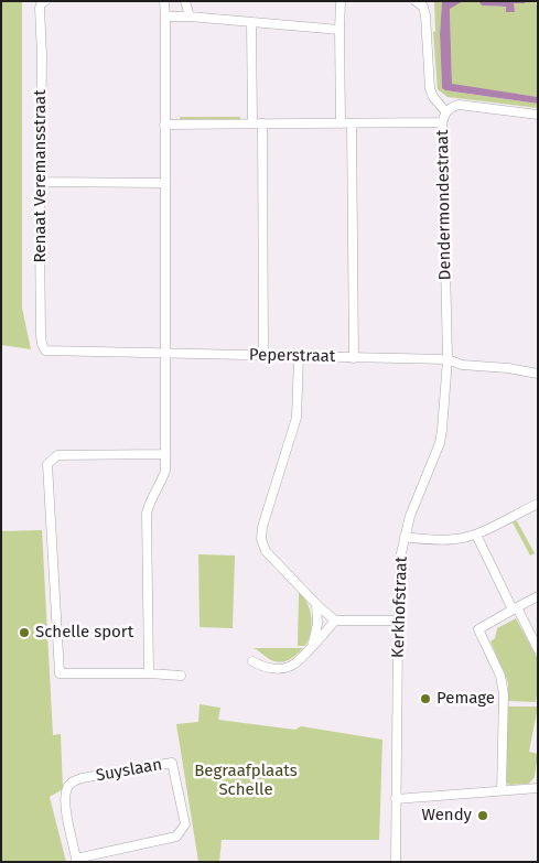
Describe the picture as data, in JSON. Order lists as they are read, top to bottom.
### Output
{
  "streets": {
    "street": [
      "Renaat Veremansstraat",
      "Dendermondestraat",
      "Peperstraat",
      "Kerkhofstraat",
      "Suyslaan"
    ]
  },
  "crossings": [
    ["Renaat Veremansstraat", "Peperstraat"],
    ["Dendermondestraat", "Peperstraat"],
    ["Dendermondestraat", "Kerkhofstraat"],
    ["Peperstraat", "Kerkhofstraat"]
  ],
  "parks": ["Begraafplaats Schelle"],
  "places": ["Schelle sport", "Pemage", "Wendy"]
}
